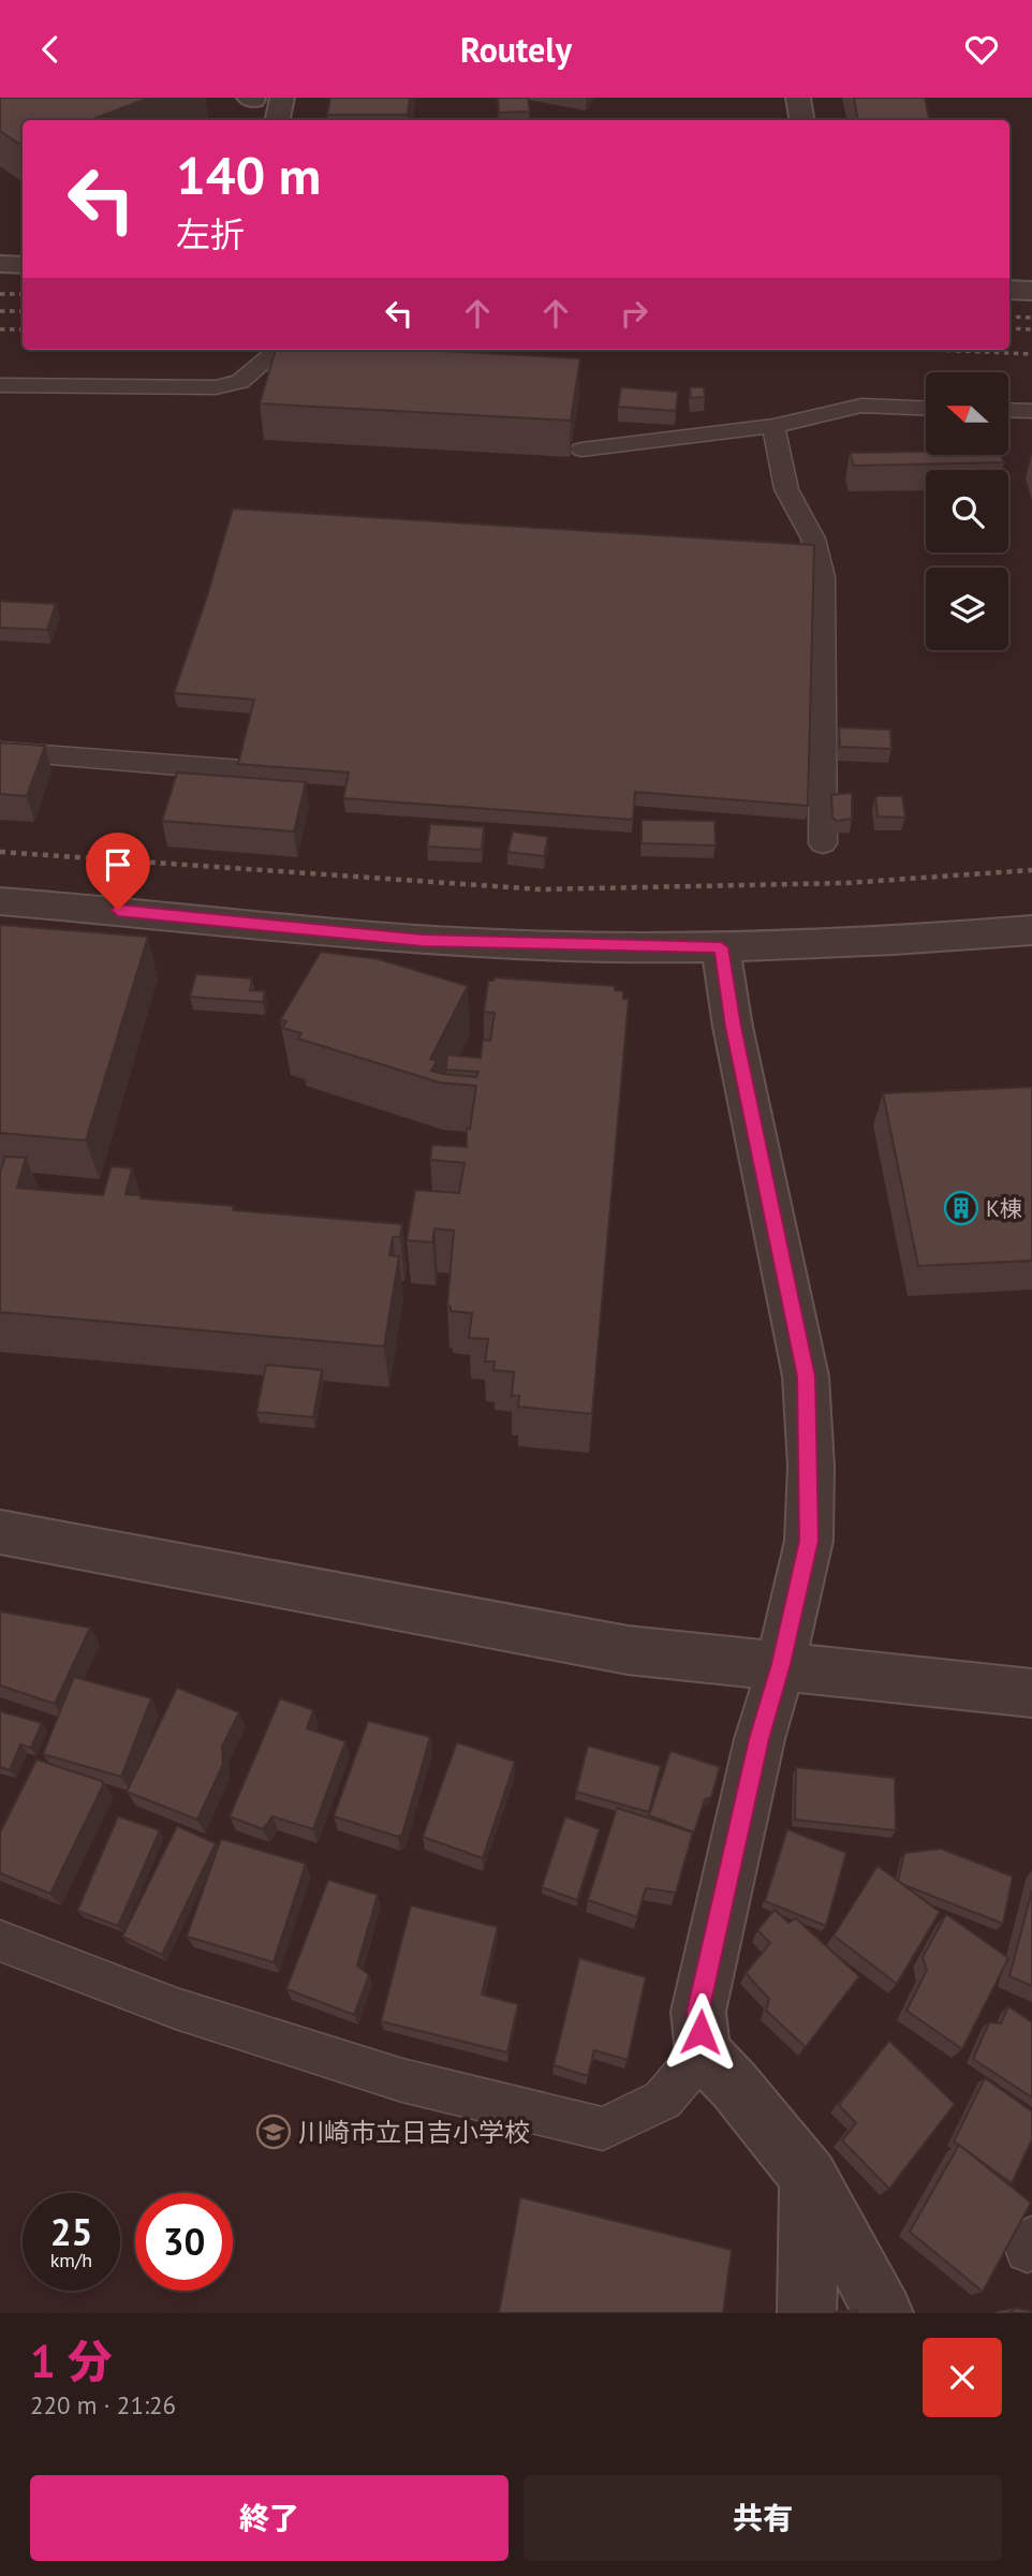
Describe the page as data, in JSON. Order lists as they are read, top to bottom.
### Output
{
  "places": {
    "building": ["K棟"],
    "school or university": ["川崎市立日吉小学校"]
  },
  "north": "left",
  "page": {
    "header": "Routely",
    "turn": ["140 m", "左折"],
    "speed": "25 km/h",
    "limit": "30",
    "heading": ["1 分", "220 m · 21:26"],
    "buttons": ["終了", "共有"]
  }
}
